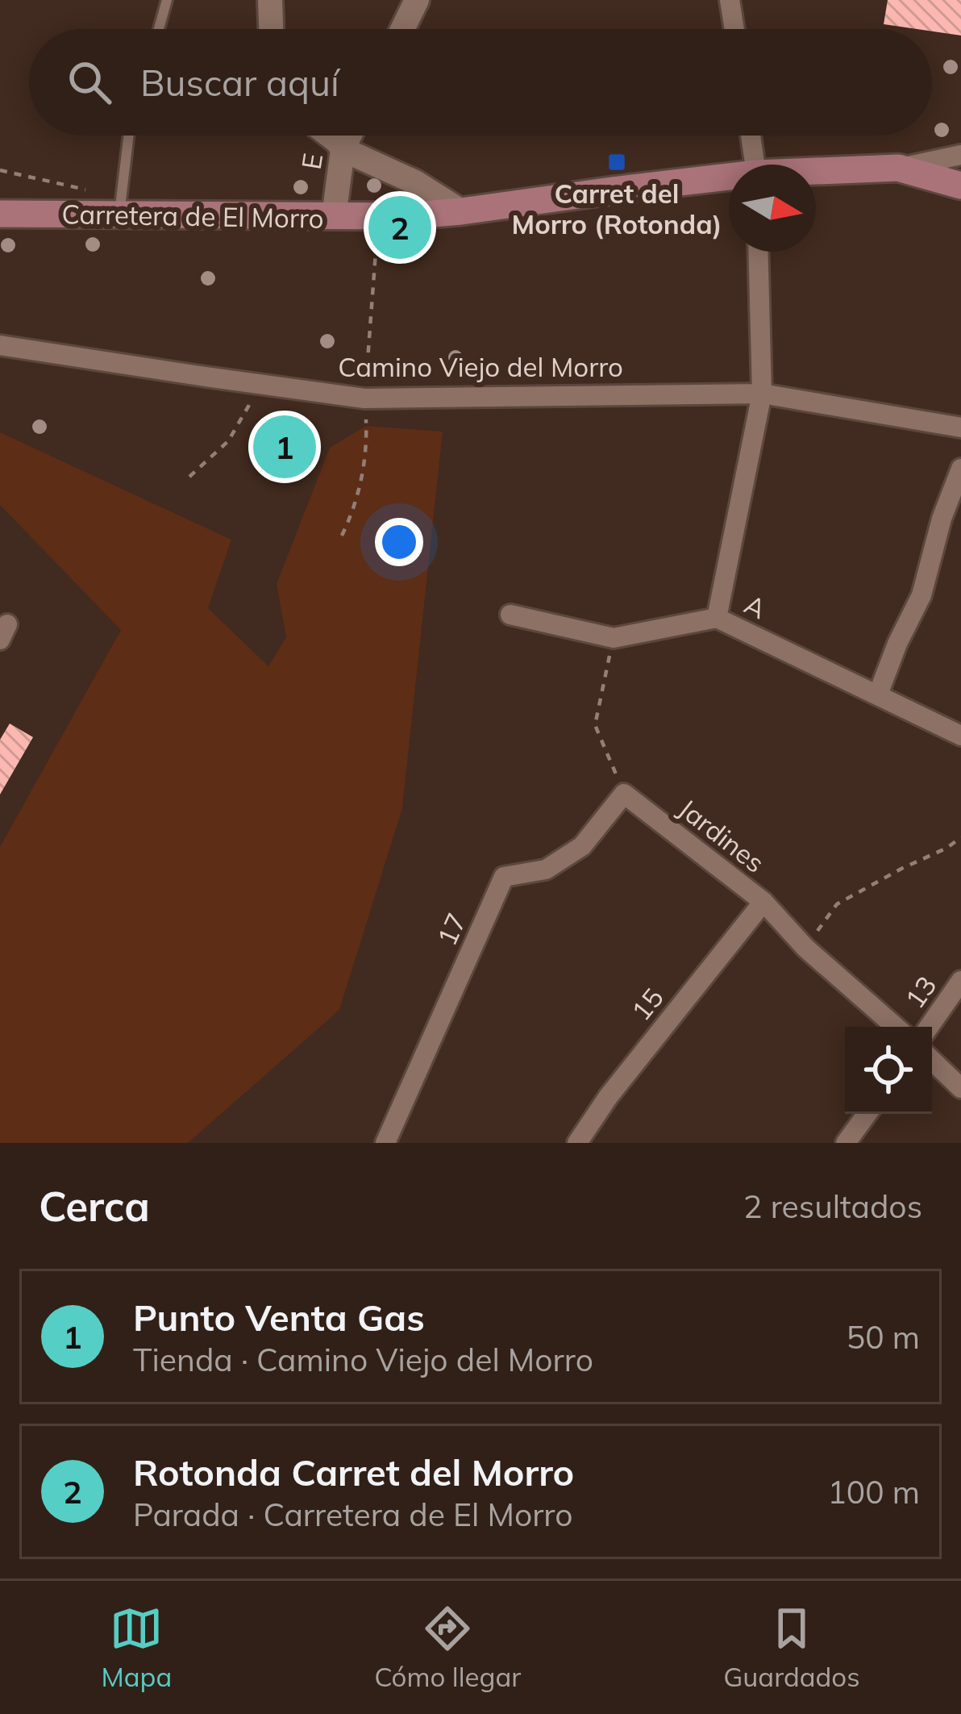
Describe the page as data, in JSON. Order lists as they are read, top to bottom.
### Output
{
  "streets": {
    "main road": ["Carretera de El Morro"],
    "street": [
      "E",
      "Camino Viejo del Morro",
      "A",
      "Jardines",
      "17",
      "13",
      "15"
    ]
  },
  "crossings": [
    ["E", "Carretera de El Morro"],
    ["Jardines", "17"],
    ["Jardines", "15"]
  ],
  "places": {
    "transit": ["Carret del Morro (Rotonda)"]
  },
  "north": "right",
  "page": {
    "search": "Buscar aquí",
    "pins": ["2", "1"],
    "heading": ["Cerca", "2 resultados"],
    "list": [
      {
        "mark": "1",
        "name": "Punto Venta Gas",
        "note": "Tienda · Camino Viejo del Morro",
        "value": "50 m"
      },
      {
        "mark": "2",
        "name": "Rotonda Carret del Morro",
        "note": "Parada · Carretera de El Morro",
        "value": "100 m"
      }
    ],
    "nav": ["Mapa", "Cómo llegar", "Guardados"]
  }
}
